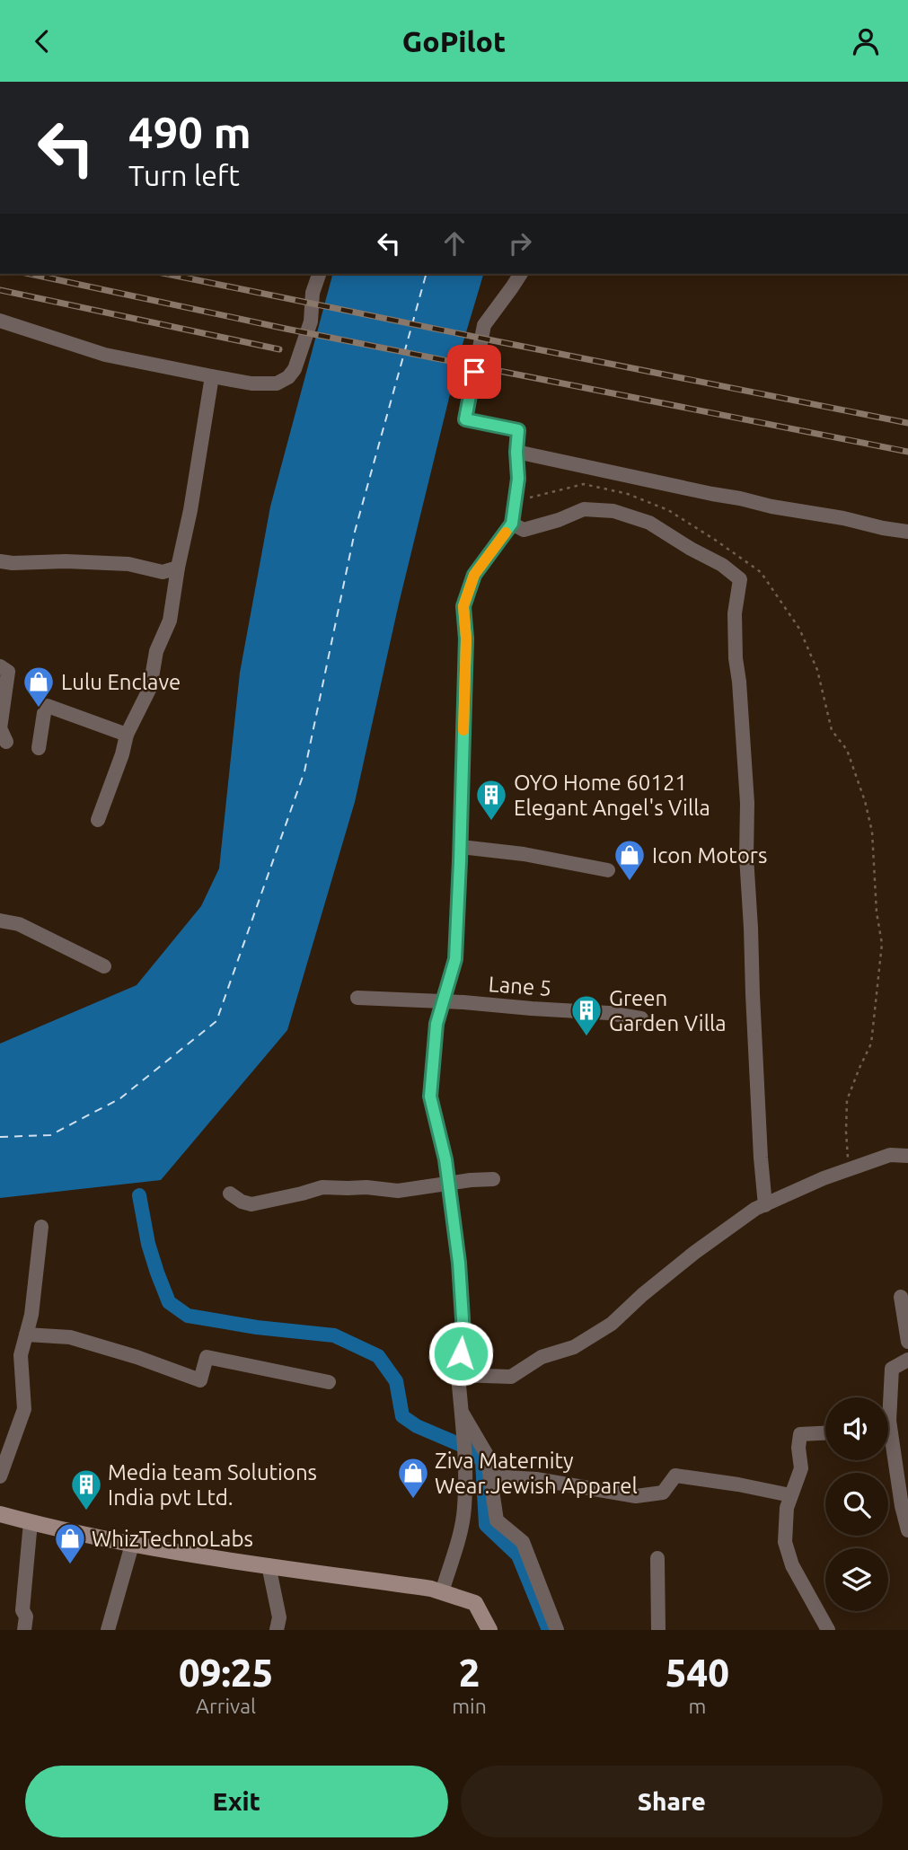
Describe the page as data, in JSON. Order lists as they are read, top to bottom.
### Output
{
  "streets": {
    "street": ["Lane 5"]
  },
  "places": {
    "shop": [
      "Lulu Enclave",
      "Icon Motors",
      "Ziva Maternity Wear.Jewish Apparel",
      "WhizTechnoLabs"
    ],
    "building": ["OYO Home 60121 Elegant Angel's Villa", "Green Garden Villa", "Media team Solutions India pvt Ltd."]
  },
  "page": {
    "header": "GoPilot",
    "turn": ["490 m", "Turn left"],
    "eta": [
      "09:25",
      "Arrival",
      "2",
      "min",
      "540",
      "m"
    ],
    "buttons": ["Exit", "Share"]
  }
}
